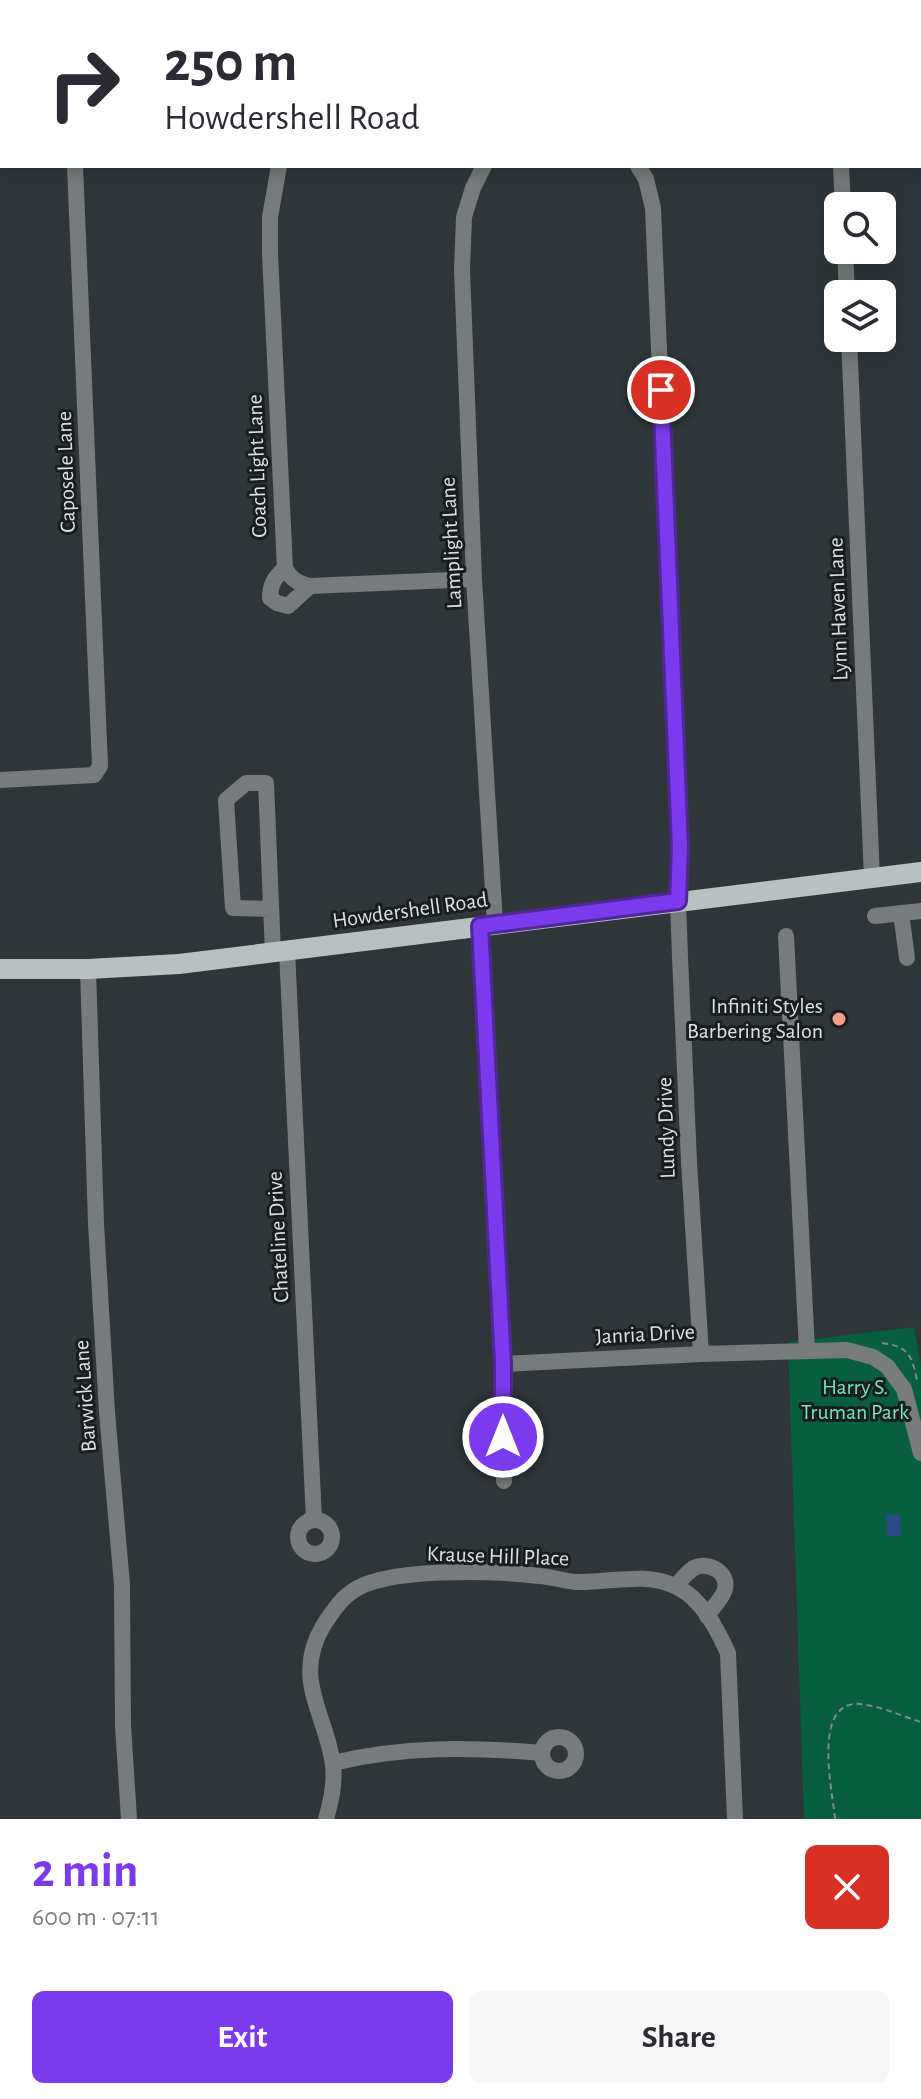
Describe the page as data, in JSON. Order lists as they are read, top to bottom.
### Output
{
  "streets": {
    "main road": ["Howdershell Road"],
    "street": [
      "Coach Light Lane",
      "Caposele Lane",
      "Lamplight Lane",
      "Lynn Haven Lane",
      "Lundy Drive",
      "Chateline Drive",
      "Janria Drive",
      "Barwick Lane",
      "Krause Hill Place"
    ]
  },
  "crossings": [
    ["Lamplight Lane", "Howdershell Road"],
    ["Lamplight Lane", "Janria Drive"],
    ["Lynn Haven Lane", "Howdershell Road"],
    ["Howdershell Road", "Lundy Drive"],
    ["Howdershell Road", "Chateline Drive"],
    ["Howdershell Road", "Barwick Lane"],
    ["Lundy Drive", "Janria Drive"]
  ],
  "parks": ["Harry S. Truman Park"],
  "places": ["Infiniti Styles Barbering Salon"],
  "page": {
    "turn": ["250 m", "Howdershell Road"],
    "heading": ["2 min", "600 m · 07:11"],
    "buttons": ["Exit", "Share"]
  }
}
